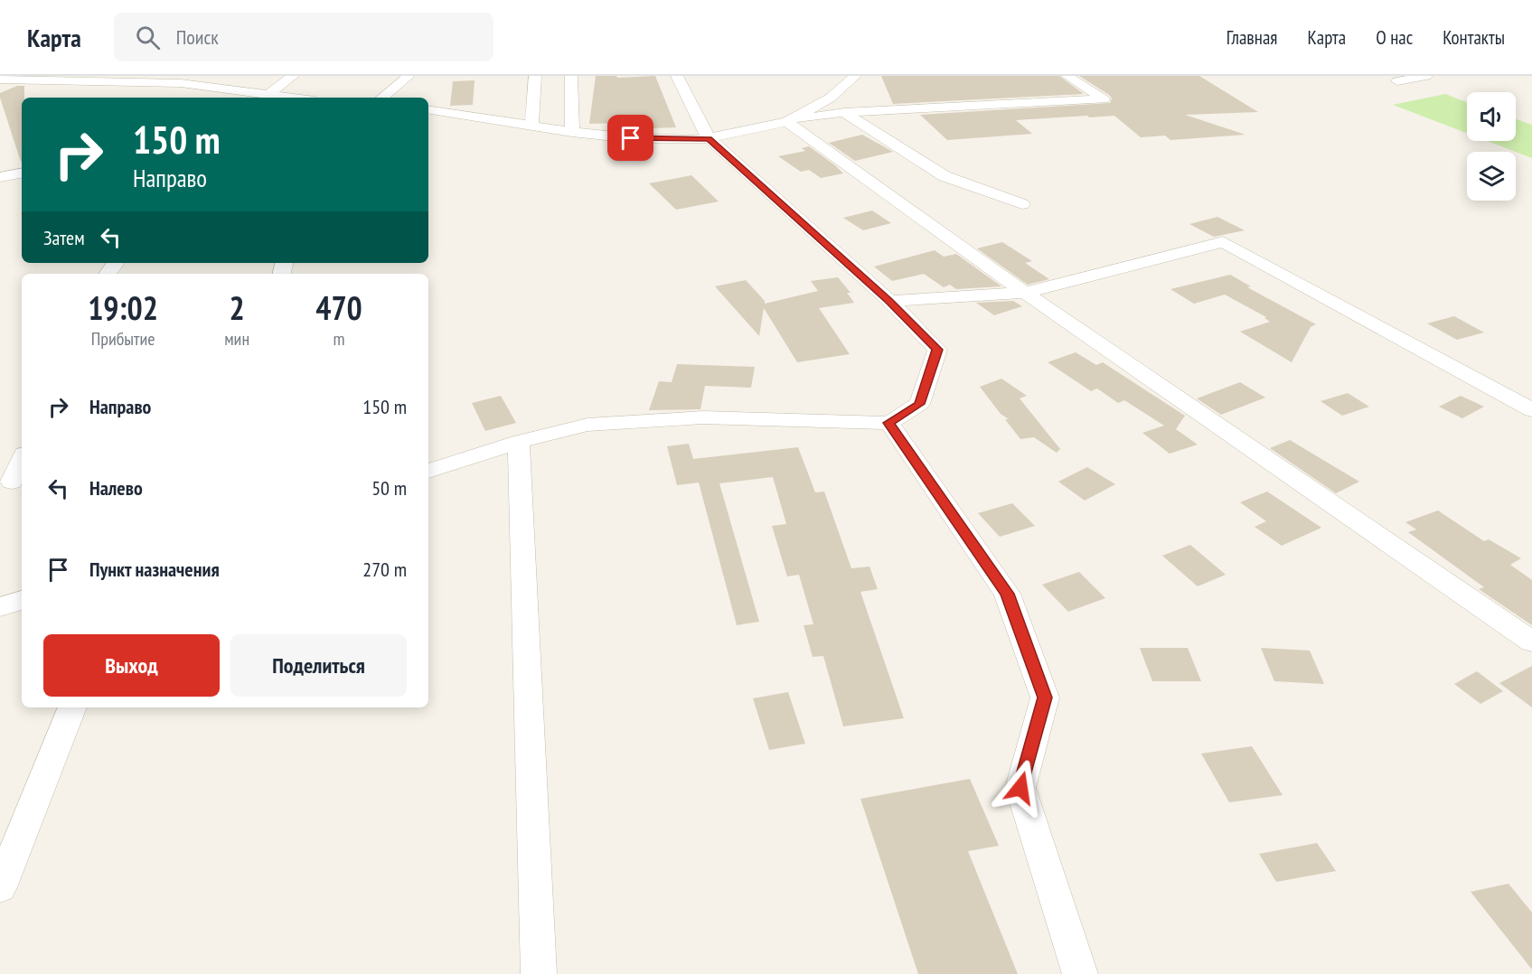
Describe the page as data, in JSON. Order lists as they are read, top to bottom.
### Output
{
  "page": {
    "header": "Карта",
    "search": "Поиск",
    "nav": [
      "Главная",
      "Карта",
      "О нас",
      "Контакты"
    ],
    "turn": ["150 m", "Направо"],
    "then": "Затем",
    "eta": [
      "19:02",
      "Прибытие",
      "2",
      "мин",
      "470",
      "m"
    ],
    "list": [
      {
        "name": "Направо",
        "value": "150 m"
      },
      {
        "name": "Налево",
        "value": "50 m"
      },
      {
        "name": "Пункт назначения",
        "value": "270 m"
      }
    ],
    "buttons": ["Выход", "Поделиться"]
  }
}
